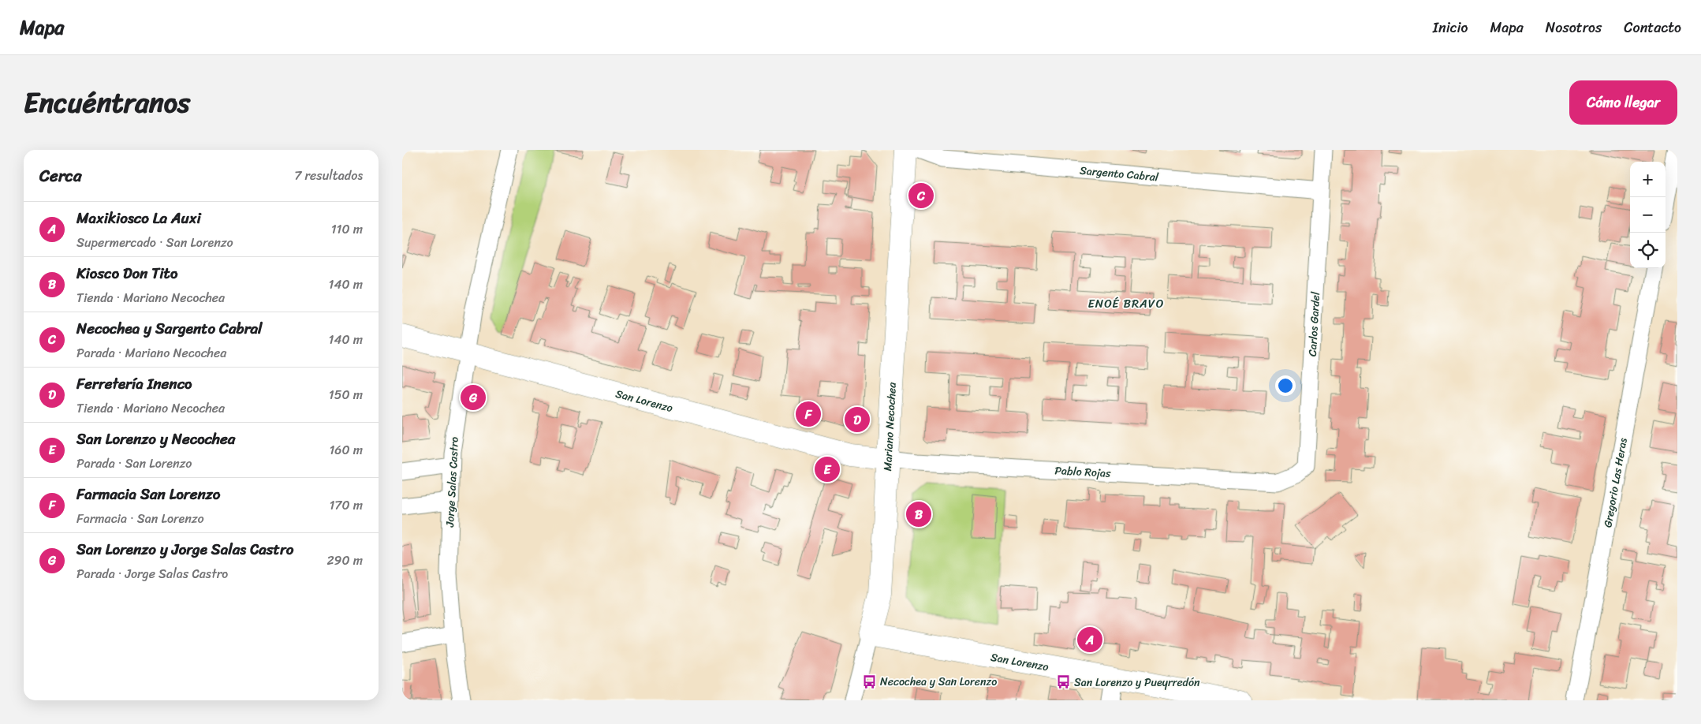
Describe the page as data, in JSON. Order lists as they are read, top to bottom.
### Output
{
  "streets": {
    "main road": ["San Lorenzo", "Mariano Necochea"],
    "street": [
      "Sargento Cabral",
      "Carlos Gardel",
      "Pablo Rojas",
      "Jorge Salas Castro",
      "Gregorio Las Heras"
    ]
  },
  "crossings": [
    ["Sargento Cabral", "Carlos Gardel"],
    ["Carlos Gardel", "Pablo Rojas"],
    ["San Lorenzo", "Mariano Necochea"],
    ["San Lorenzo", "Pablo Rojas"],
    ["San Lorenzo", "Jorge Salas Castro"],
    ["Mariano Necochea", "Pablo Rojas"]
  ],
  "districts": ["ENOÉ BRAVO"],
  "places": {
    "bus stop": ["Necochea y San Lorenzo", "San Lorenzo y Pueyrredón"]
  },
  "page": {
    "header": "Mapa",
    "nav": [
      "Inicio",
      "Mapa",
      "Nosotros",
      "Contacto"
    ],
    "title": "Encuéntranos",
    "buttons": "Cómo llegar",
    "heading": ["Cerca", "7 resultados"],
    "map_buttons": ["+", "−"],
    "pins": [
      "C",
      "G",
      "F",
      "D",
      "E",
      "B",
      "A"
    ],
    "list": [
      {
        "mark": "A",
        "name": "Maxikiosco La Auxi",
        "note": "Supermercado · San Lorenzo",
        "value": "110 m"
      },
      {
        "mark": "B",
        "name": "Kiosco Don Tito",
        "note": "Tienda · Mariano Necochea",
        "value": "140 m"
      },
      {
        "mark": "C",
        "name": "Necochea y Sargento Cabral",
        "note": "Parada · Mariano Necochea",
        "value": "140 m"
      },
      {
        "mark": "D",
        "name": "Ferretería Inenco",
        "note": "Tienda · Mariano Necochea",
        "value": "150 m"
      },
      {
        "mark": "E",
        "name": "San Lorenzo y Necochea",
        "note": "Parada · San Lorenzo",
        "value": "160 m"
      },
      {
        "mark": "F",
        "name": "Farmacia San Lorenzo",
        "note": "Farmacia · San Lorenzo",
        "value": "170 m"
      },
      {
        "mark": "G",
        "name": "San Lorenzo y Jorge Salas Castro",
        "note": "Parada · Jorge Salas Castro",
        "value": "290 m"
      }
    ]
  }
}
